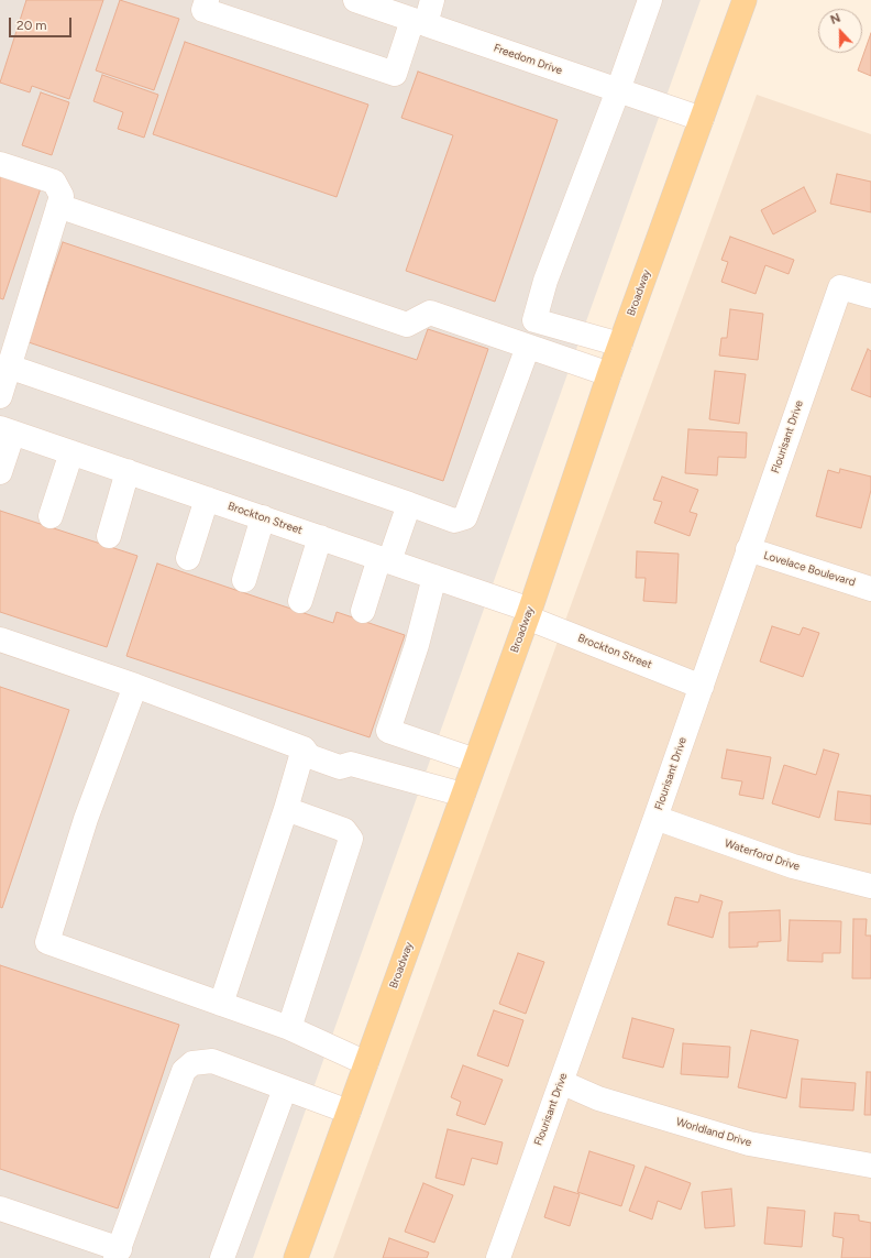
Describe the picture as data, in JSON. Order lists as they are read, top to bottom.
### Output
{
  "streets": {
    "main road": ["Broadway"],
    "street": [
      "Freedom Drive",
      "Flourisant Drive",
      "Brockton Street",
      "Lovelace Boulevard",
      "Waterford Drive",
      "Worldland Drive"
    ]
  },
  "crossings": [
    ["Freedom Drive", "Broadway"],
    ["Broadway", "Brockton Street"],
    ["Flourisant Drive", "Brockton Street"],
    ["Flourisant Drive", "Lovelace Boulevard"],
    ["Flourisant Drive", "Waterford Drive"],
    ["Flourisant Drive", "Worldland Drive"]
  ],
  "scale_bar": "20 m",
  "north": "top"
}
